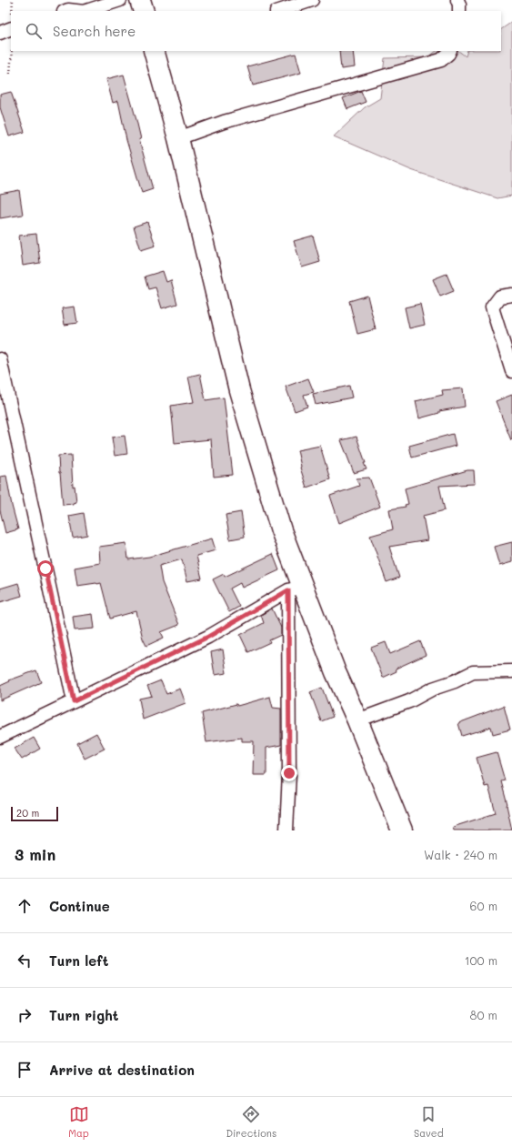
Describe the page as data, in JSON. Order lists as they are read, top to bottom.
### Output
{
  "scale_bar": "20 m",
  "page": {
    "search": "Search here",
    "scale": "20 m",
    "heading": ["3 min", "Walk · 240 m"],
    "list": [
      ["Continue", "60 m"],
      ["Turn left", "100 m"],
      ["Turn right", "80 m"],
      "Arrive at destination"
    ],
    "nav": ["Map", "Directions", "Saved"]
  }
}
